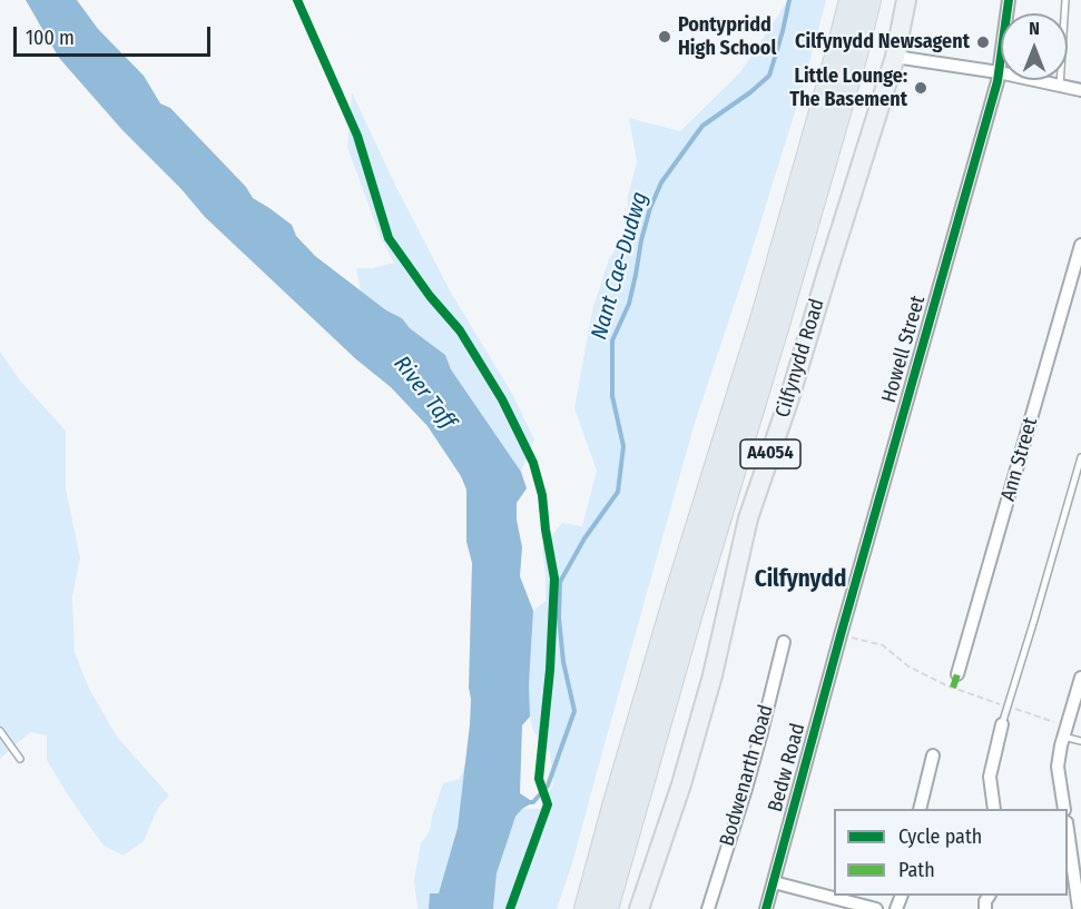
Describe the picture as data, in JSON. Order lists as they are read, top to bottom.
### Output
{
  "streets": {
    "main road": ["Cilfynydd Road", "A4054"],
    "street": [
      "Howell Street",
      "Ann Street",
      "Bedw Road",
      "Bodwenarth Road"
    ]
  },
  "crossings": [
    ["Howell Street", "Bedw Road"]
  ],
  "districts": ["Cilfynydd"],
  "water": ["Nant Cae-Dudwg", "River Taff"],
  "places": ["Pontypridd High School", "Cilfynydd Newsagent", "Little Lounge: The Basement"],
  "legend": ["Cycle path", "Path"],
  "scale_bar": "100 m",
  "north": "top"
}
